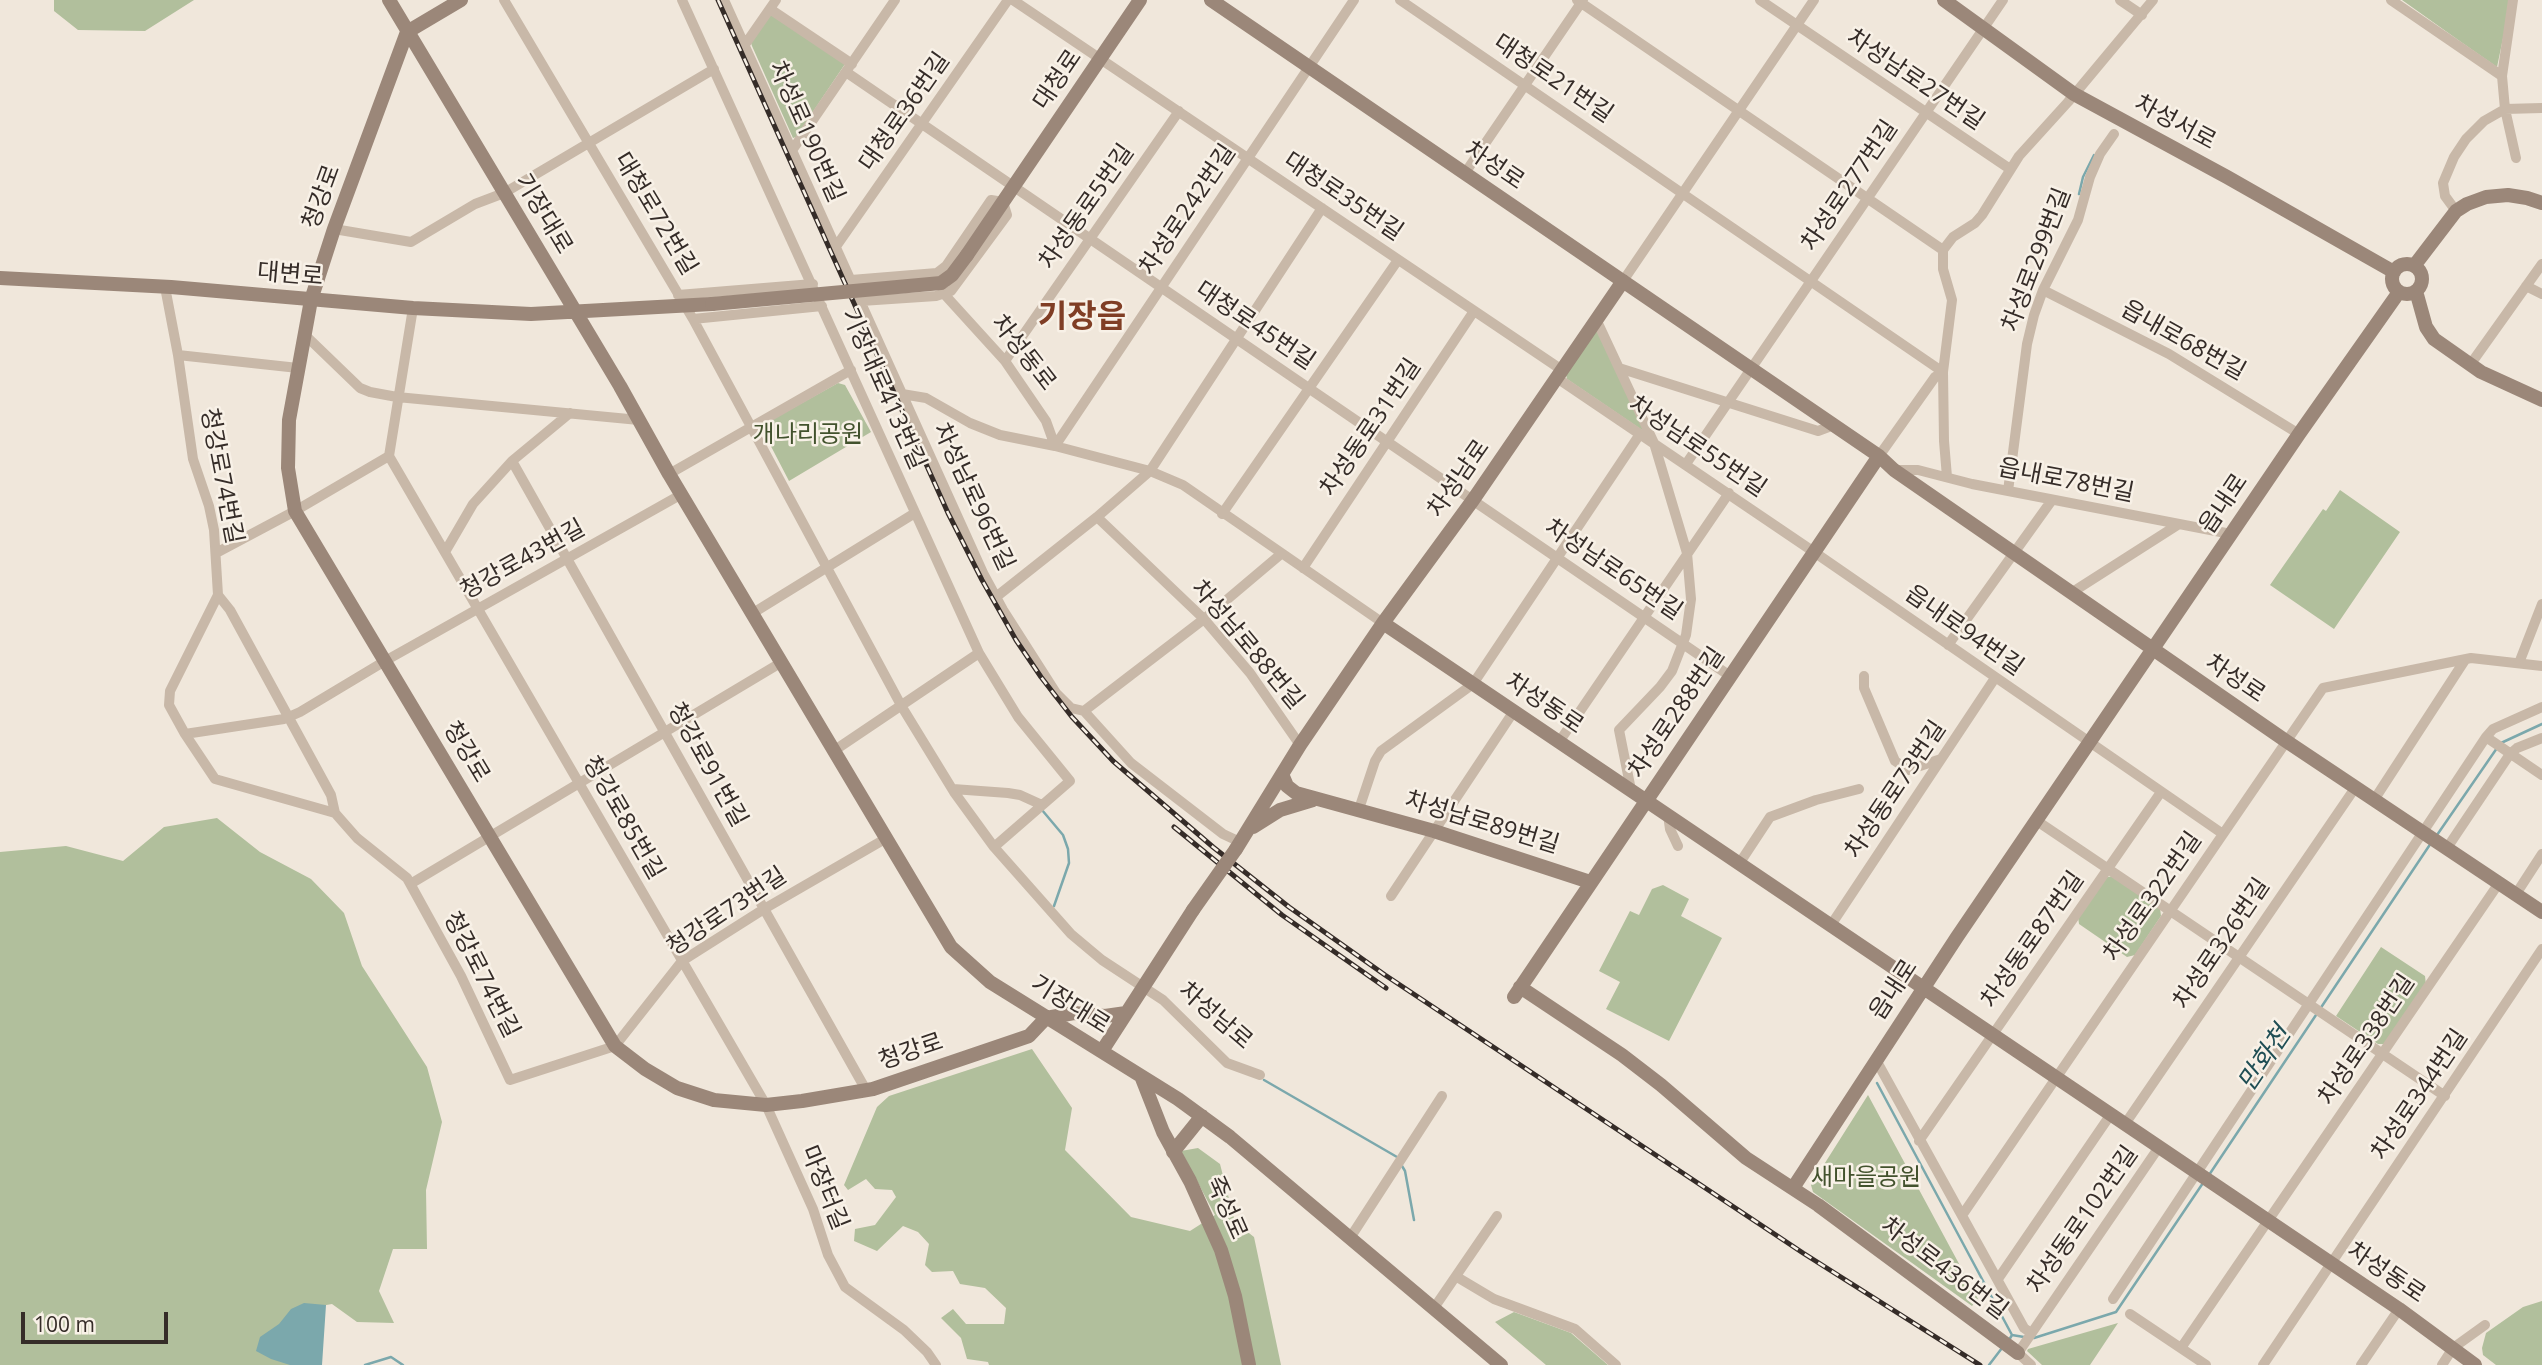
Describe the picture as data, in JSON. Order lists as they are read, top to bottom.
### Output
{
  "streets": {
    "street": [
      "대청로21번길",
      "대청로",
      "차성남로27번길",
      "대청로36번길",
      "차성서로",
      "차성로190번길",
      "차성로",
      "차성로277번길",
      "청강로",
      "대청로35번길",
      "차성동로5번길",
      "차성로242번길",
      "기장대로",
      "대청로72번길",
      "차성로299번길",
      "대변로",
      "대청로45번길",
      "읍내로68번길",
      "차성동로",
      "기장대로413번길",
      "차성동로31번길",
      "차성남로55번길",
      "청강로74번길",
      "차성남로",
      "읍내로78번길",
      "차성남로96번길",
      "읍내로",
      "청강로43번길",
      "차성남로65번길",
      "읍내로94번길",
      "차성남로88번길",
      "차성로288번길",
      "청강로91번길",
      "차성동로73번길",
      "청강로85번길",
      "차성남로89번길",
      "차성로322번길",
      "청강로73번길",
      "차성동로87번길",
      "차성로326번길",
      "차성로338번길",
      "차성로344번길",
      "마장터길",
      "죽성로",
      "차성동로102번길",
      "차성로436번길"
    ]
  },
  "crossings": [
    ["대청로21번길", "차성로277번길"],
    ["대청로21번길", "차성남로"],
    ["대청로", "대청로35번길"],
    ["대청로", "대청로72번길"],
    ["대청로", "대청로45번길"],
    ["차성남로27번길", "차성로277번길"],
    ["차성남로27번길", "차성남로"],
    ["대청로36번길", "차성로190번길"],
    ["차성서로", "차성로277번길"],
    ["차성서로", "읍내로"],
    ["차성로190번길", "차성남로96번길"],
    ["차성로", "차성로277번길"],
    ["차성로", "차성로242번길"],
    ["차성로", "차성남로"],
    ["차성로", "읍내로78번길"],
    ["차성로", "읍내로"],
    ["차성로", "차성로288번길"],
    ["차성로", "차성로322번길"],
    ["차성로", "차성로326번길"],
    ["청강로", "기장대로"],
    ["청강로", "대변로"],
    ["청강로", "청강로74번길"],
    ["청강로", "청강로43번길"],
    ["청강로", "청강로91번길"],
    ["청강로", "청강로85번길"],
    ["청강로", "청강로73번길"],
    ["청강로", "마장터길"],
    ["대청로35번길", "차성동로5번길"],
    ["대청로35번길", "차성로242번길"],
    ["대청로35번길", "차성동로31번길"],
    ["대청로35번길", "차성남로55번길"],
    ["대청로35번길", "차성남로"],
    ["차성동로5번길", "대청로45번길"],
    ["차성동로5번길", "차성동로"],
    ["차성로242번길", "대청로45번길"],
    ["차성로242번길", "차성동로"],
    ["기장대로", "대변로"],
    ["기장대로", "차성남로"],
    ["기장대로", "청강로43번길"],
    ["기장대로", "청강로73번길"],
    ["기장대로", "죽성로"],
    ["대청로72번길", "기장대로413번길"],
    ["대청로72번길", "차성남로"],
    ["차성로299번길", "읍내로68번길"],
    ["차성로299번길", "읍내로78번길"],
    ["대변로", "청강로74번길"],
    ["대청로45번길", "차성동로31번길"],
    ["대청로45번길", "차성남로"],
    ["대청로45번길", "차성남로65번길"],
    ["읍내로68번길", "읍내로"],
    ["차성동로", "차성동로31번길"],
    ["차성동로", "차성남로"],
    ["차성동로", "차성남로96번길"],
    ["차성동로", "읍내로"],
    ["차성동로", "차성로288번길"],
    ["차성동로", "차성동로73번길"],
    ["차성동로", "차성로322번길"],
    ["차성동로", "차성동로87번길"],
    ["차성동로", "차성로326번길"],
    ["차성동로", "차성로338번길"],
    ["차성동로", "차성로344번길"],
    ["차성동로", "차성동로102번길"],
    ["차성남로55번길", "차성남로"],
    ["차성남로55번길", "읍내로94번길"],
    ["차성남로55번길", "차성로288번길"],
    ["청강로74번길", "청강로43번길"],
    ["청강로74번길", "청강로73번길"],
    ["차성남로", "차성남로96번길"],
    ["차성남로", "차성남로65번길"],
    ["차성남로", "차성남로88번길"],
    ["차성남로", "차성남로89번길"],
    ["읍내로78번길", "읍내로"],
    ["읍내로", "읍내로94번길"],
    ["읍내로", "차성로436번길"],
    ["청강로43번길", "청강로91번길"],
    ["청강로43번길", "청강로85번길"],
    ["차성남로65번길", "차성로288번길"],
    ["읍내로94번길", "차성로288번길"],
    ["읍내로94번길", "차성동로73번길"],
    ["차성로288번길", "차성남로89번길"],
    ["차성로288번길", "차성로436번길"],
    ["청강로91번길", "청강로73번길"],
    ["청강로85번길", "청강로73번길"],
    ["청강로85번길", "마장터길"],
    ["차성로322번길", "차성동로87번길"],
    ["차성동로87번길", "차성로326번길"],
    ["차성동로87번길", "차성로338번길"],
    ["차성동로87번길", "차성로344번길"],
    ["차성동로102번길", "차성로436번길"]
  ],
  "districts": ["기장읍"],
  "water": ["만화천"],
  "parks": ["개나리공원", "새마을공원"],
  "scale_bar": "100 m"
}
